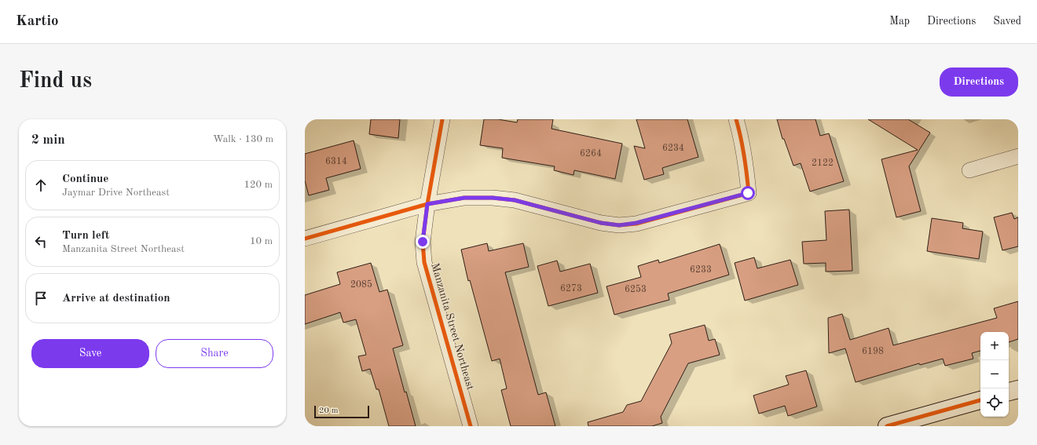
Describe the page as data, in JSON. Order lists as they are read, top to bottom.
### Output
{
  "streets": {
    "street": ["Manzanita Street Northeast"]
  },
  "house_numbers": [
    "6234",
    "6264",
    "6314",
    "2122",
    "6233",
    "2085",
    "6273",
    "6253",
    "6198"
  ],
  "scale_bar": "20 m",
  "page": {
    "header": "Kartio",
    "nav": ["Map", "Directions", "Saved"],
    "buttons": [
      "Directions",
      ["Save", "Share"]
    ],
    "title": "Find us",
    "heading": ["2 min", "Walk · 130 m"],
    "list": [
      ["Continue", "Jaymar Drive Northeast", "120 m"],
      ["Turn left", "Manzanita Street Northeast", "10 m"],
      "Arrive at destination"
    ],
    "map_buttons": ["+", "−"],
    "scale": "20 m"
  }
}
